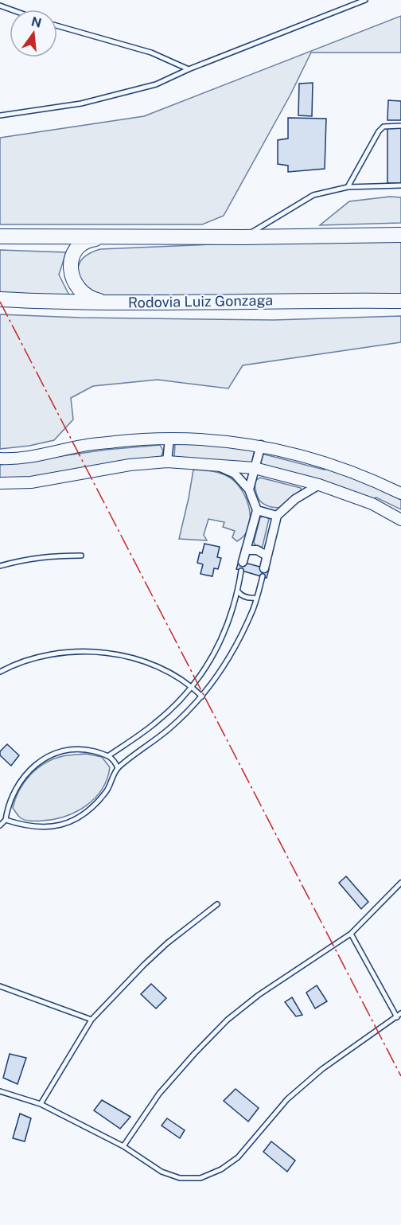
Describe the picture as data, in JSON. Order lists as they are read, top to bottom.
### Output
{
  "streets": {
    "highway": ["Rodovia Luiz Gonzaga"]
  },
  "north": "top"
}
